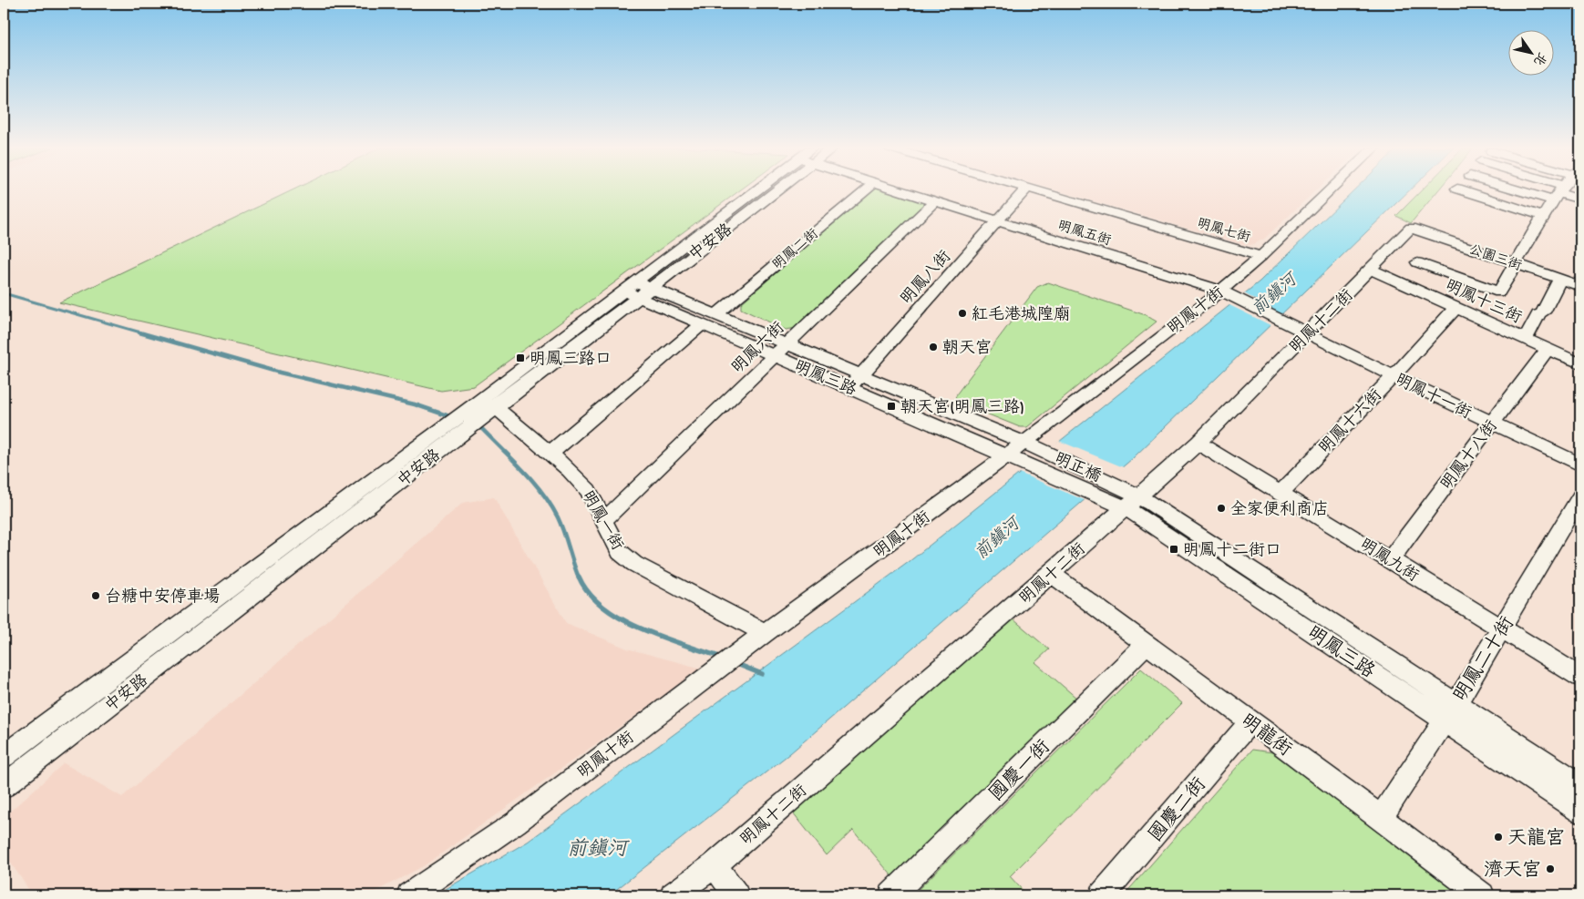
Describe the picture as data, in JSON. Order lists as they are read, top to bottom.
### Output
{
  "streets": {
    "street": [
      "明鳳七街",
      "明鳳五街",
      "中安路",
      "明鳳二街",
      "公園三街",
      "明鳳八街",
      "明鳳十三街",
      "明鳳十街",
      "明鳳十二街",
      "明鳳六街",
      "明鳳三路",
      "明鳳十一街",
      "明鳳十六街",
      "明鳳十八街",
      "明正橋",
      "明鳳一街",
      "明鳳九街",
      "明鳳二十街",
      "明龍街",
      "國慶一街",
      "國慶二街"
    ]
  },
  "crossings": [
    ["明鳳七街", "明鳳十街"],
    ["明鳳五街", "明鳳八街"],
    ["明鳳五街", "明鳳十街"],
    ["明鳳五街", "明鳳六街"],
    ["中安路", "明鳳三路"],
    ["中安路", "明鳳一街"],
    ["明鳳二街", "明鳳三路"],
    ["明鳳二街", "明鳳一街"],
    ["公園三街", "明鳳十二街"],
    ["明鳳八街", "明鳳三路"],
    ["明鳳十三街", "明鳳十二街"],
    ["明鳳十三街", "明鳳十六街"],
    ["明鳳十三街", "明鳳十八街"],
    ["明鳳十街", "明鳳三路"],
    ["明鳳十街", "明鳳一街"],
    ["明鳳十二街", "明鳳三路"],
    ["明鳳十二街", "明鳳十一街"],
    ["明鳳十二街", "明鳳九街"],
    ["明鳳十二街", "明龍街"],
    ["明鳳六街", "明鳳三路"],
    ["明鳳六街", "明鳳一街"],
    ["明鳳三路", "明正橋"],
    ["明鳳三路", "明鳳二十街"],
    ["明鳳十一街", "明鳳十六街"],
    ["明鳳十一街", "明鳳十八街"],
    ["明鳳十六街", "明鳳九街"],
    ["明鳳十八街", "明鳳九街"],
    ["明鳳九街", "明鳳二十街"],
    ["明鳳二十街", "明龍街"],
    ["明龍街", "國慶一街"],
    ["明龍街", "國慶二街"]
  ],
  "water": ["前鎮河"],
  "places": {
    "other": [
      "紅毛港城隍廟",
      "朝天宮",
      "全家便利商店",
      "台糖中安停車場",
      "天龍宮",
      "濟天宮"
    ],
    "transit": ["明鳳三路口", "朝天宮(明鳳三路)", "明鳳十二街口"]
  },
  "north": "bottom right"
}
